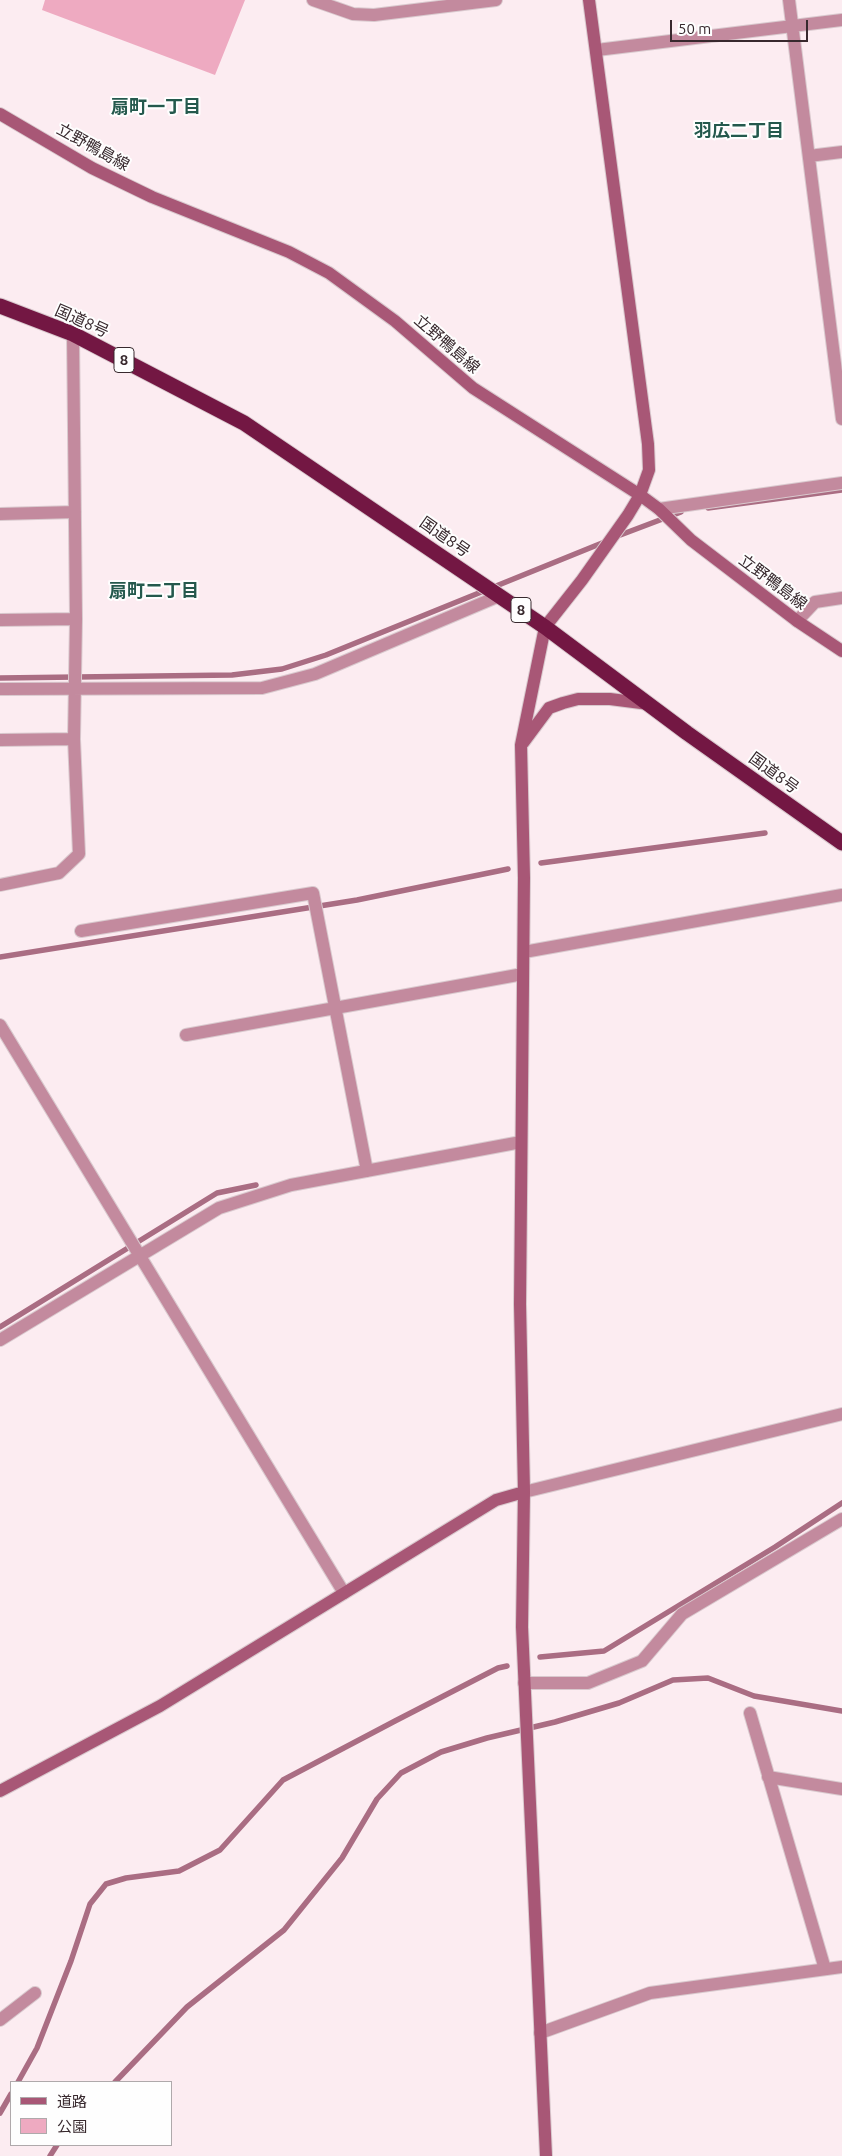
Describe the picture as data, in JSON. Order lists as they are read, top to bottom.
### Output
{
  "streets": {
    "highway": ["国道8号", "8"],
    "street": ["立野鴨島線"]
  },
  "districts": ["扇町一丁目", "羽広二丁目", "扇町二丁目"],
  "legend": ["道路", "公園"],
  "scale_bar": "50 m"
}
